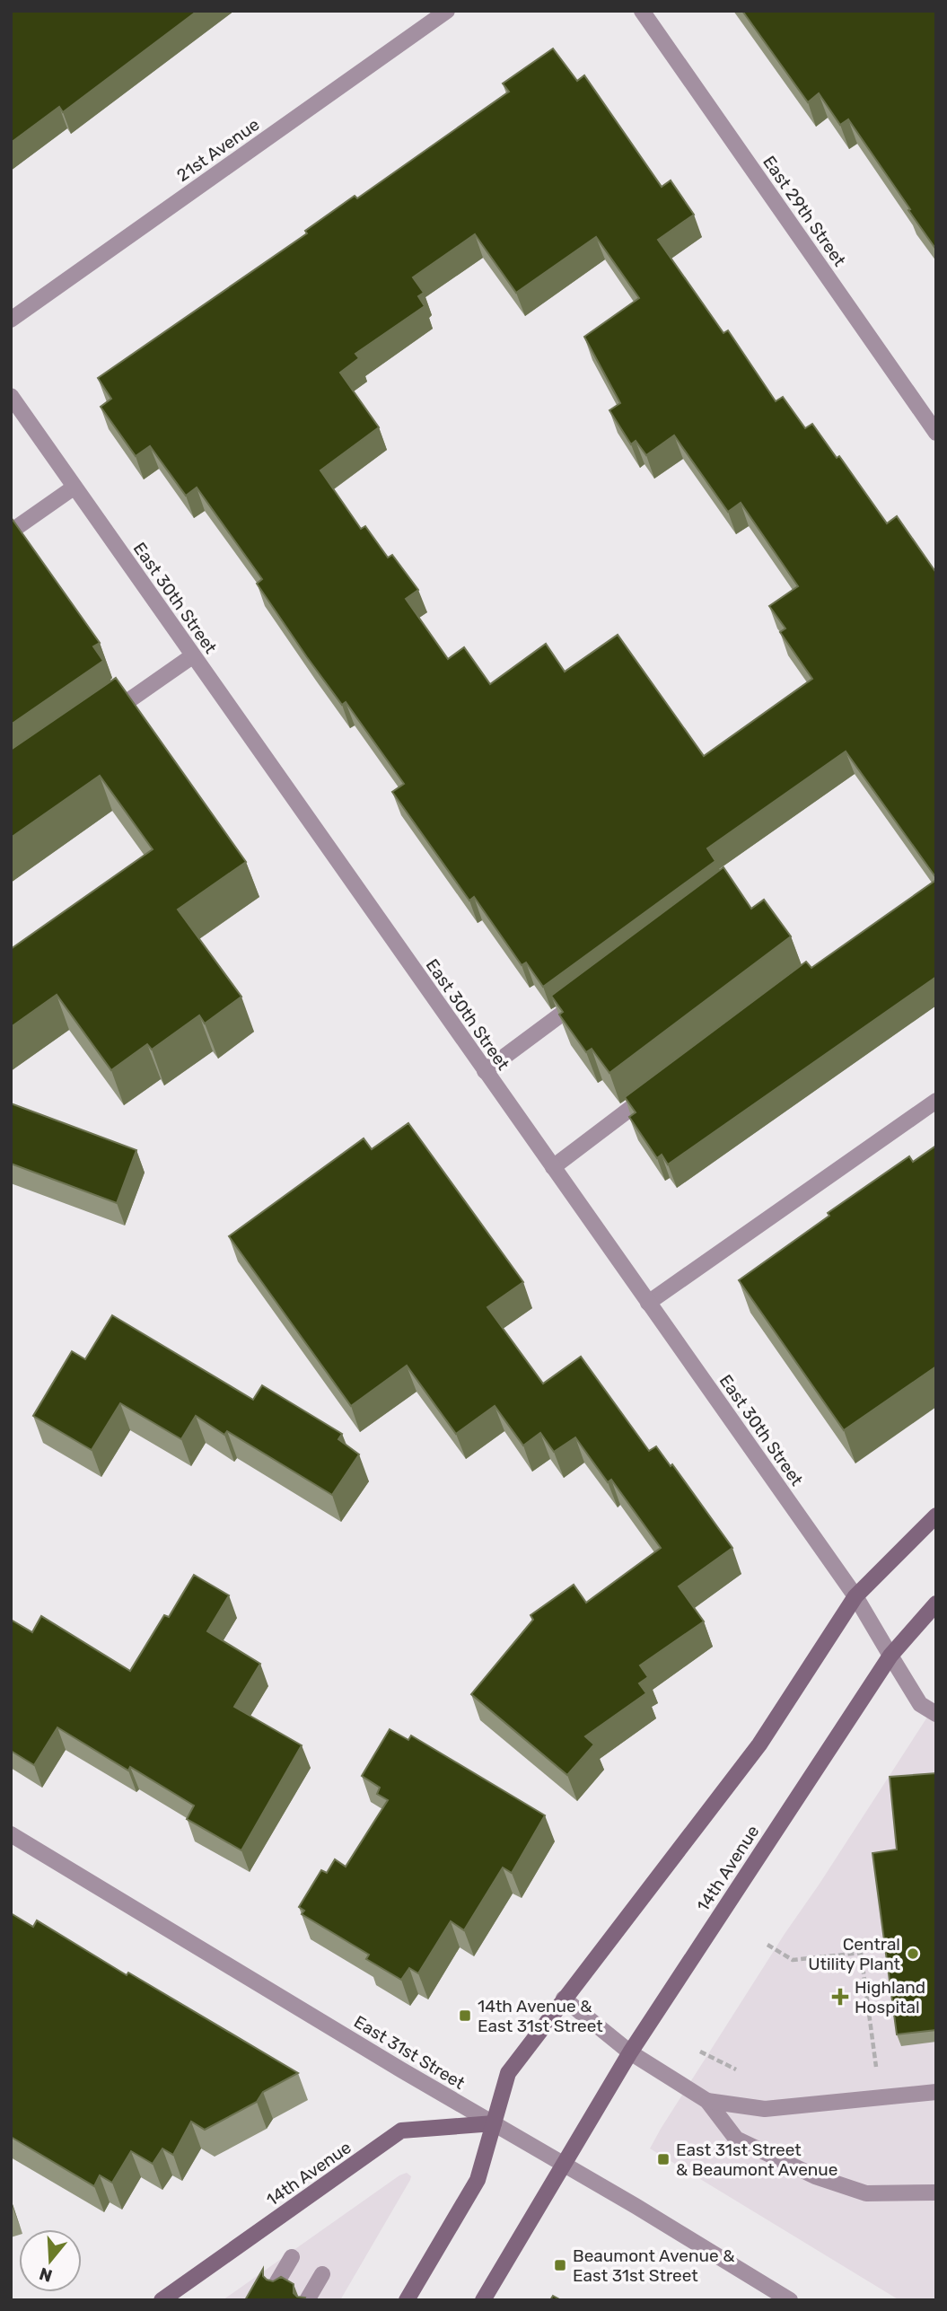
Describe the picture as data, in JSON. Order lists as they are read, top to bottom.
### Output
{
  "streets": {
    "main road": ["14th Avenue"],
    "street": [
      "21st Avenue",
      "East 29th Street",
      "East 30th Street",
      "East 31st Street"
    ]
  },
  "crossings": [
    ["East 30th Street", "14th Avenue"],
    ["14th Avenue", "East 31st Street"]
  ],
  "places": {
    "other": ["Central Utility Plant"],
    "health": ["Highland Hospital"],
    "transit": ["14th Avenue & East 31st Street", "East 31st Street & Beaumont Avenue", "Beaumont Avenue & East 31st Street"]
  },
  "north": "bottom"
}
